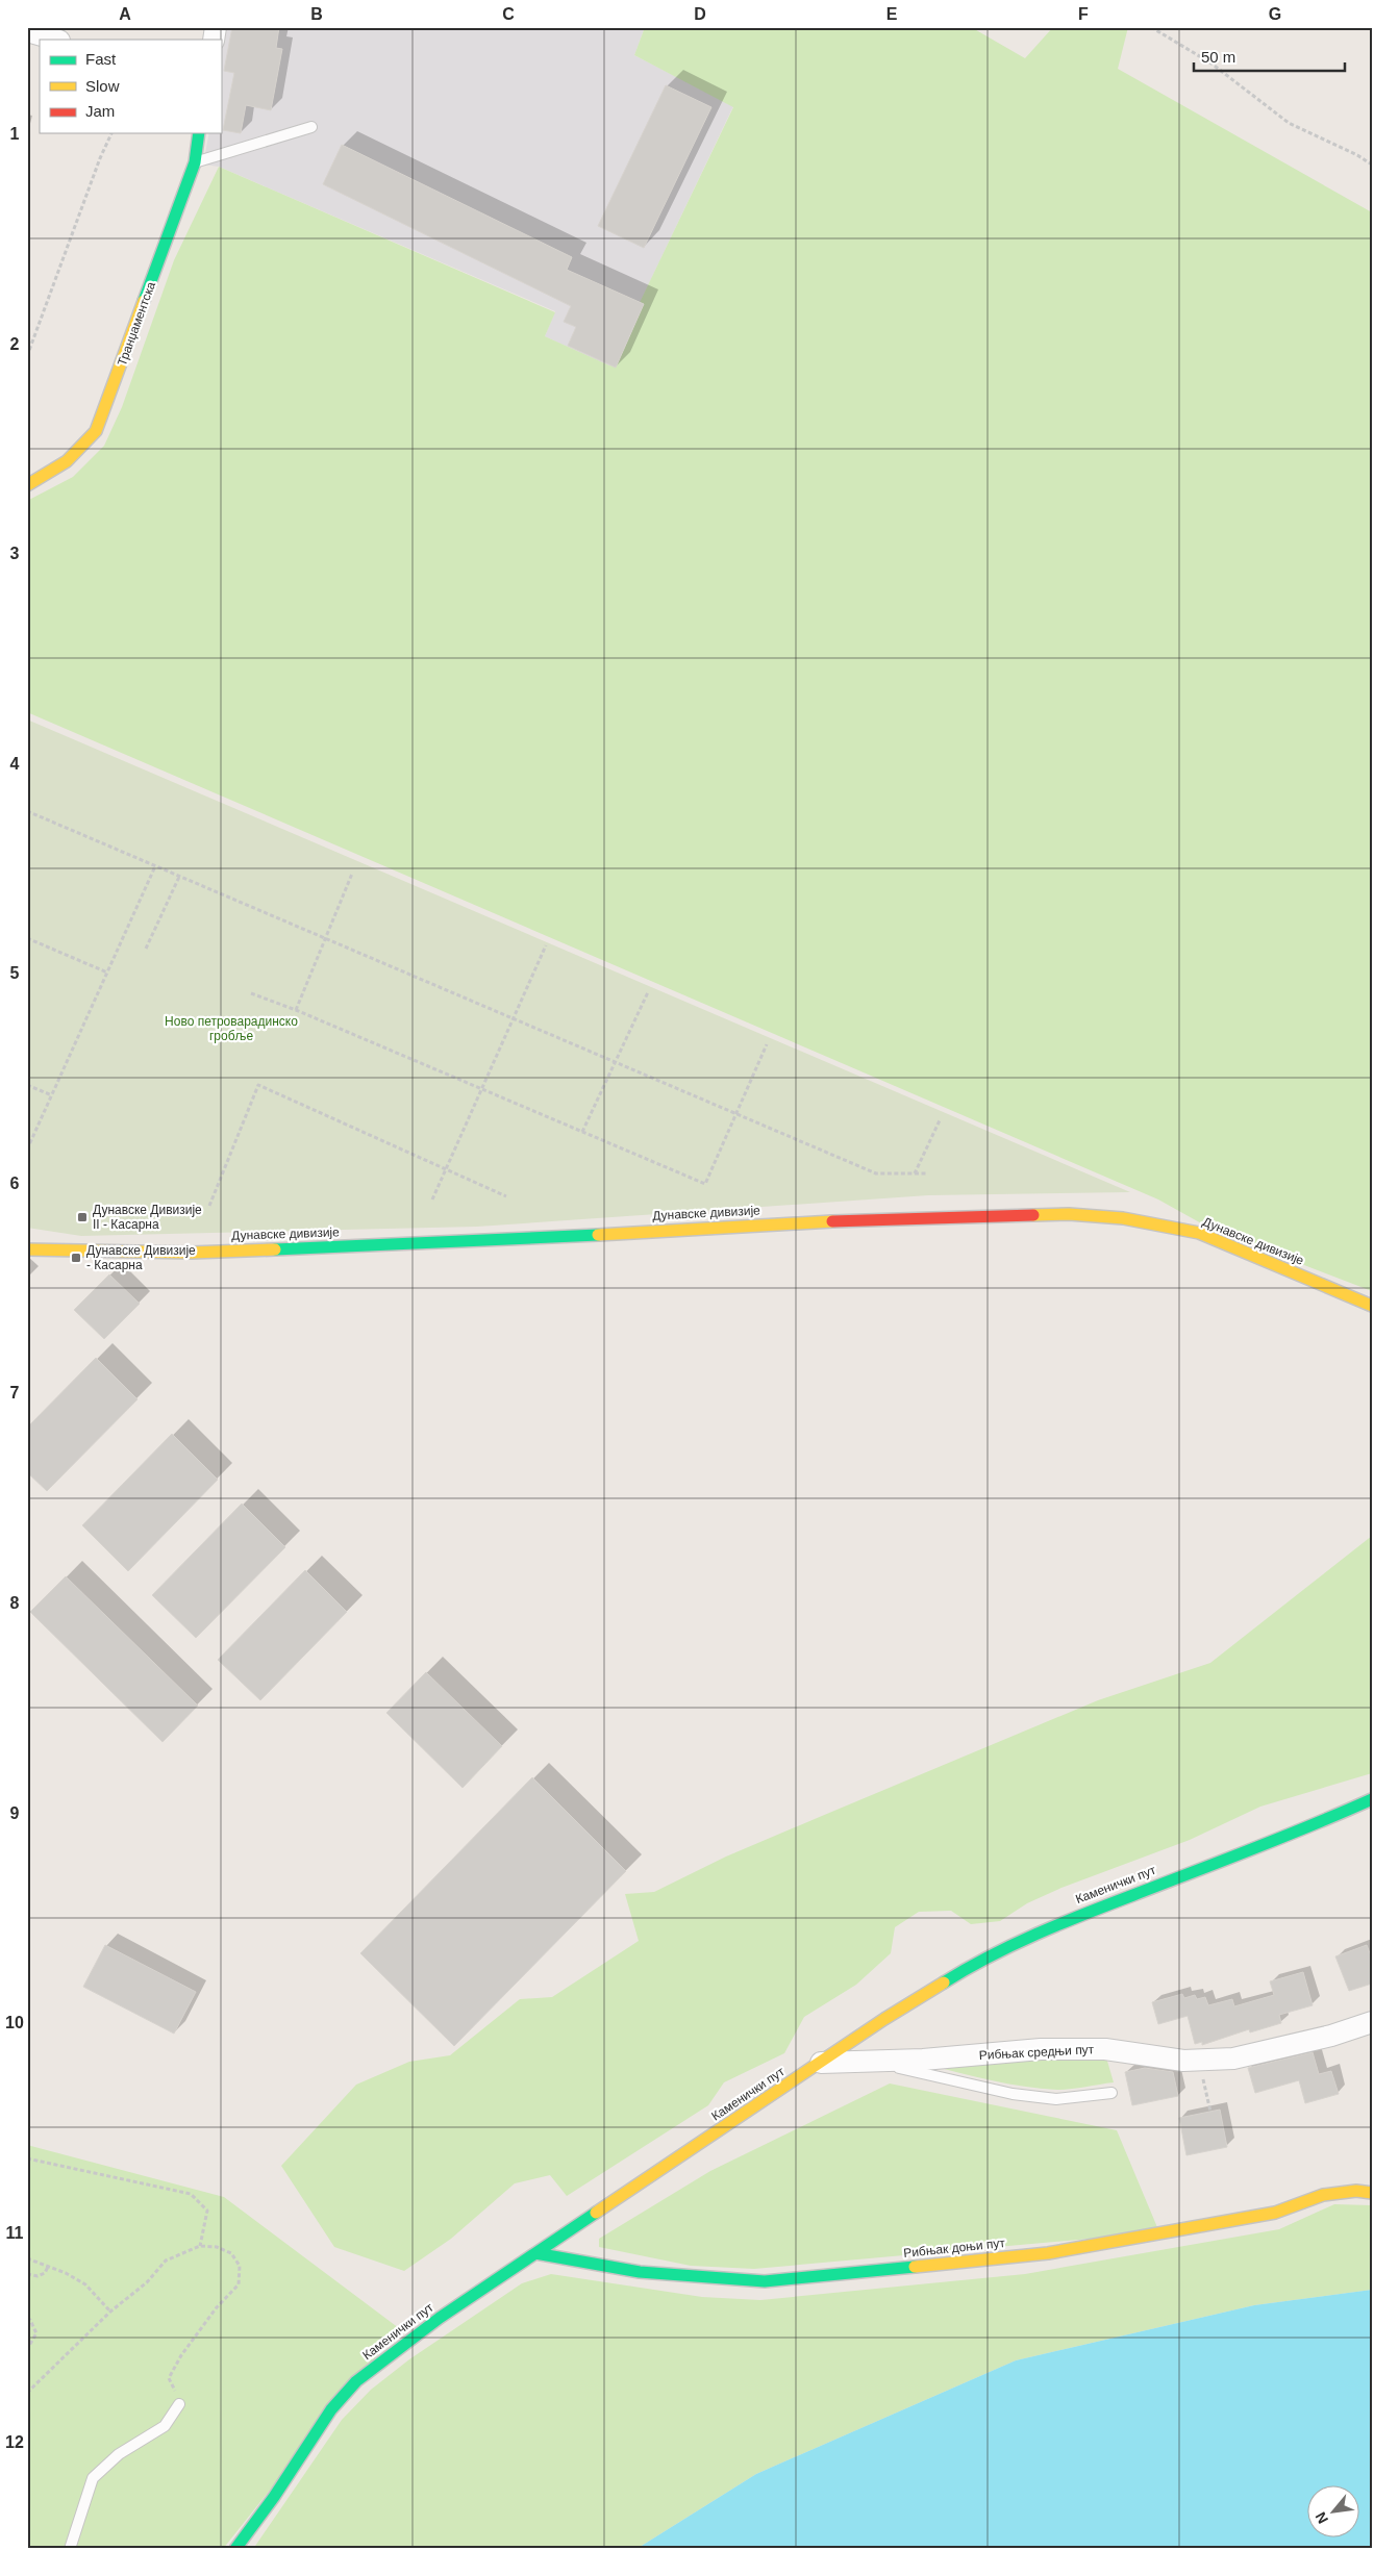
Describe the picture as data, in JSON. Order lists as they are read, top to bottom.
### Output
{
  "streets": {
    "street": [
      "Транџаментска",
      "Дунавске дивизије",
      "Каменички пут",
      "Рибњак средњи пут",
      "Рибњак доњи пут"
    ]
  },
  "crossings": [
    ["Каменички пут", "Рибњак средњи пут"],
    ["Каменички пут", "Рибњак доњи пут"]
  ],
  "parks": ["Ново петроварадинско гробље"],
  "places": {
    "transit": ["Дунавске Дивизије II - Касарна", "Дунавске Дивизије - Касарна"]
  },
  "legend": ["Fast", "Slow", "Jam"],
  "scale_bar": "50 m",
  "north": "bottom left",
  "grid": {
    "columns": [
      "A",
      "B",
      "C",
      "D",
      "E",
      "F",
      "G"
    ],
    "rows": [
      "1",
      "2",
      "3",
      "4",
      "5",
      "6",
      "7",
      "8",
      "9",
      "10",
      "11",
      "12"
    ]
  }
}
